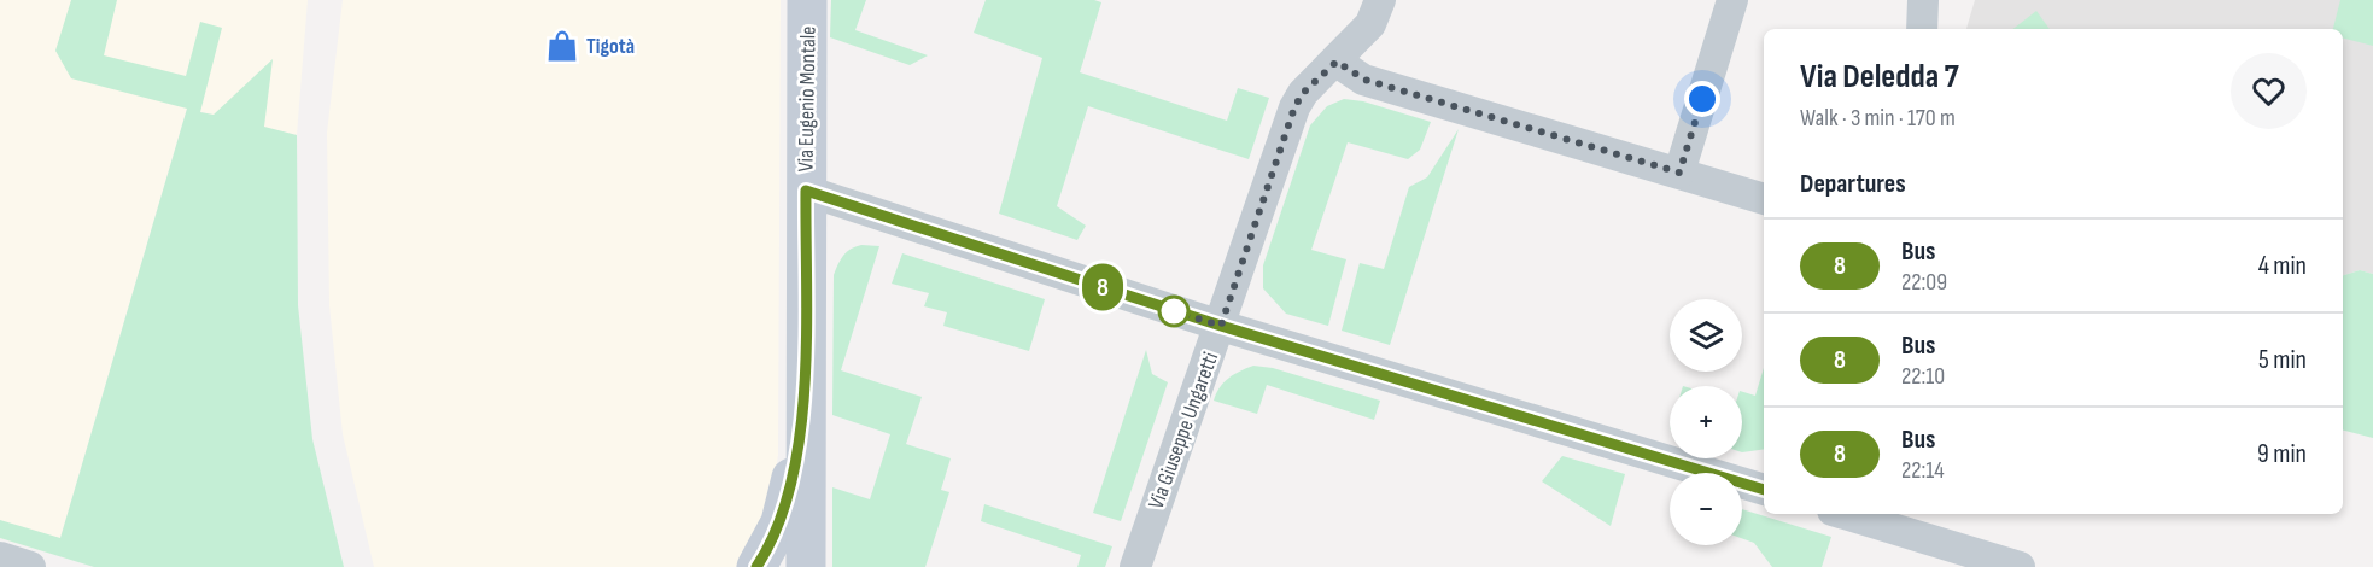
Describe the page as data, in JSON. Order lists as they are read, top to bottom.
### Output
{
  "streets": {
    "main road": ["Via Eugenio Montale"],
    "street": ["Via Giuseppe Ungaretti"]
  },
  "places": {
    "shop": ["Tigotà"]
  },
  "lines": ["bus line 8"],
  "page": {
    "on_map": "8",
    "heading": [
      ["Via Deledda 7", "Walk · 3 min · 170 m"],
      "Departures"
    ],
    "list": [
      {
        "mark": "8",
        "name": "Bus",
        "note": "22:09",
        "value": "4 min"
      },
      {
        "mark": "8",
        "name": "Bus",
        "note": "22:10",
        "value": "5 min"
      },
      {
        "mark": "8",
        "name": "Bus",
        "note": "22:14",
        "value": "9 min"
      }
    ],
    "map_buttons": ["+", "−"]
  }
}
